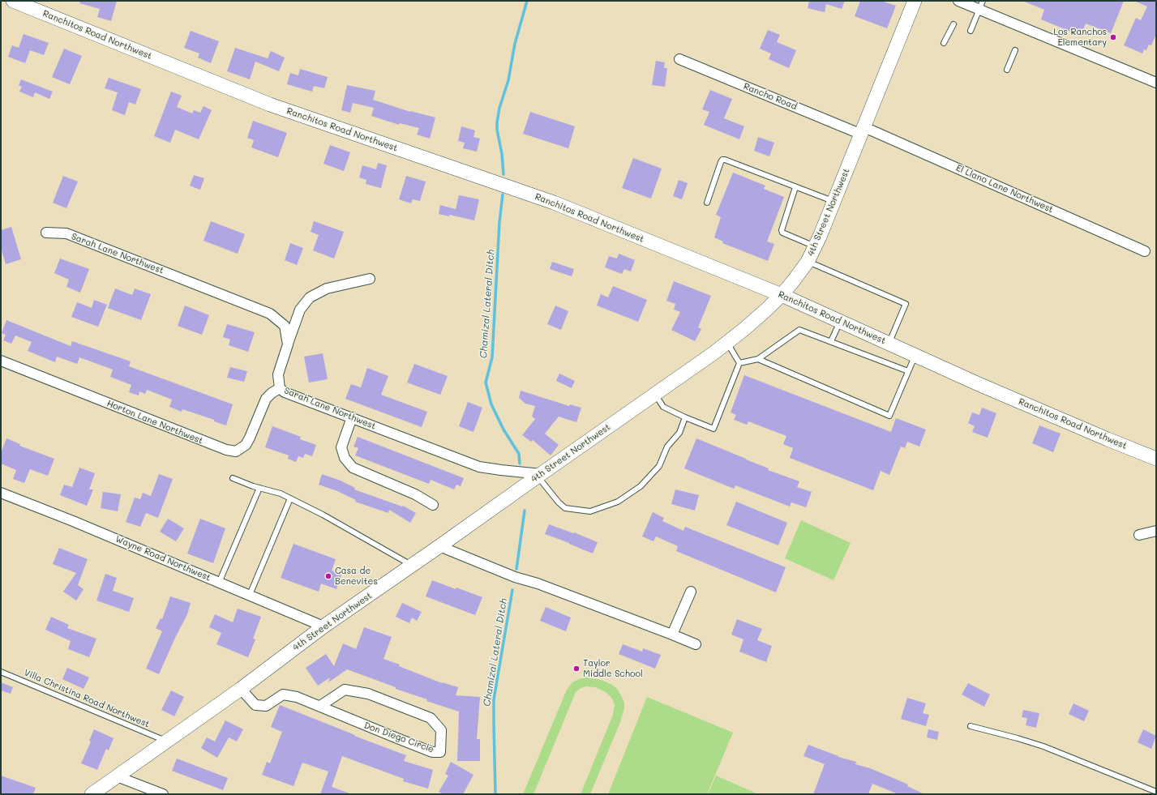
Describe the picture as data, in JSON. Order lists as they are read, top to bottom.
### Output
{
  "streets": {
    "street": [
      "Ranchitos Road Northwest",
      "Rancho Road",
      "El Llano Lane Northwest",
      "4th Street Northwest",
      "Sarah Lane Northwest",
      "Horton Lane Northwest",
      "Wayne Road Northwest",
      "Don Diego Circle"
    ],
    "lane": ["Villa Christina Road Northwest"]
  },
  "crossings": [
    ["Ranchitos Road Northwest", "4th Street Northwest"],
    ["Rancho Road", "El Llano Lane Northwest"],
    ["Rancho Road", "4th Street Northwest"],
    ["El Llano Lane Northwest", "4th Street Northwest"],
    ["4th Street Northwest", "Sarah Lane Northwest"],
    ["4th Street Northwest", "Wayne Road Northwest"],
    ["4th Street Northwest", "Villa Christina Road Northwest"],
    ["4th Street Northwest", "Don Diego Circle"],
    ["Sarah Lane Northwest", "Horton Lane Northwest"]
  ],
  "water": ["Chamizal Lateral Ditch"],
  "places": ["Los Ranchos Elementary", "Casa de Benevites", "Taylor Middle School"]
}
